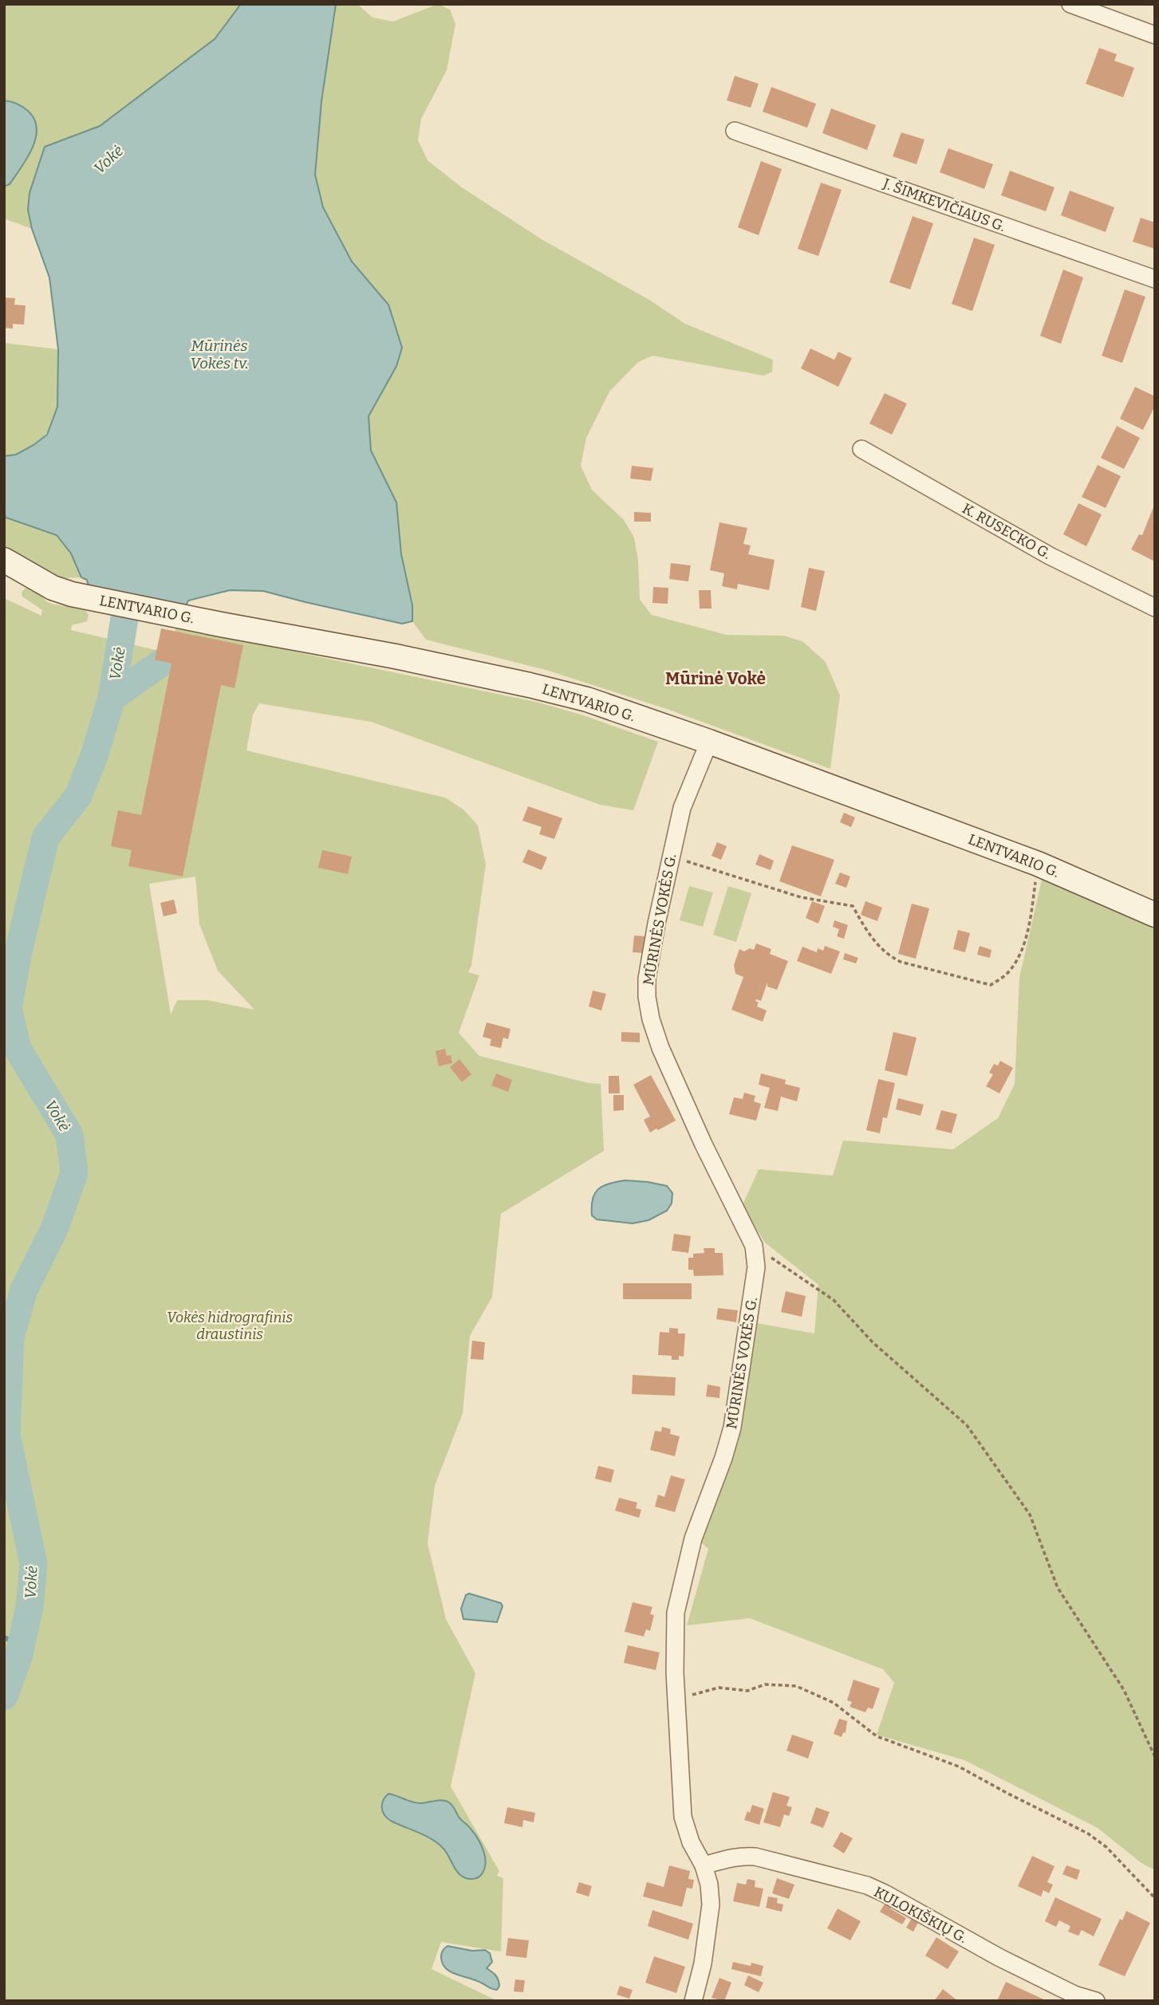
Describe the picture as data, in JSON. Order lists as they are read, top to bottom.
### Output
{
  "streets": {
    "main road": ["LENTVARIO G."],
    "street": [
      "J. ŠIMKEVIČIAUS G.",
      "K. RUSECKO G.",
      "MŪRINĖS VOKĖS G.",
      "KULOKIŠKIŲ G."
    ]
  },
  "crossings": [
    ["LENTVARIO G.", "MŪRINĖS VOKĖS G."],
    ["MŪRINĖS VOKĖS G.", "KULOKIŠKIŲ G."]
  ],
  "districts": ["Mūrinė Vokė"],
  "water": ["Vokė", "Mūrinės Vokės tv."],
  "parks": ["Vokės hidrografinis draustinis"]
}
